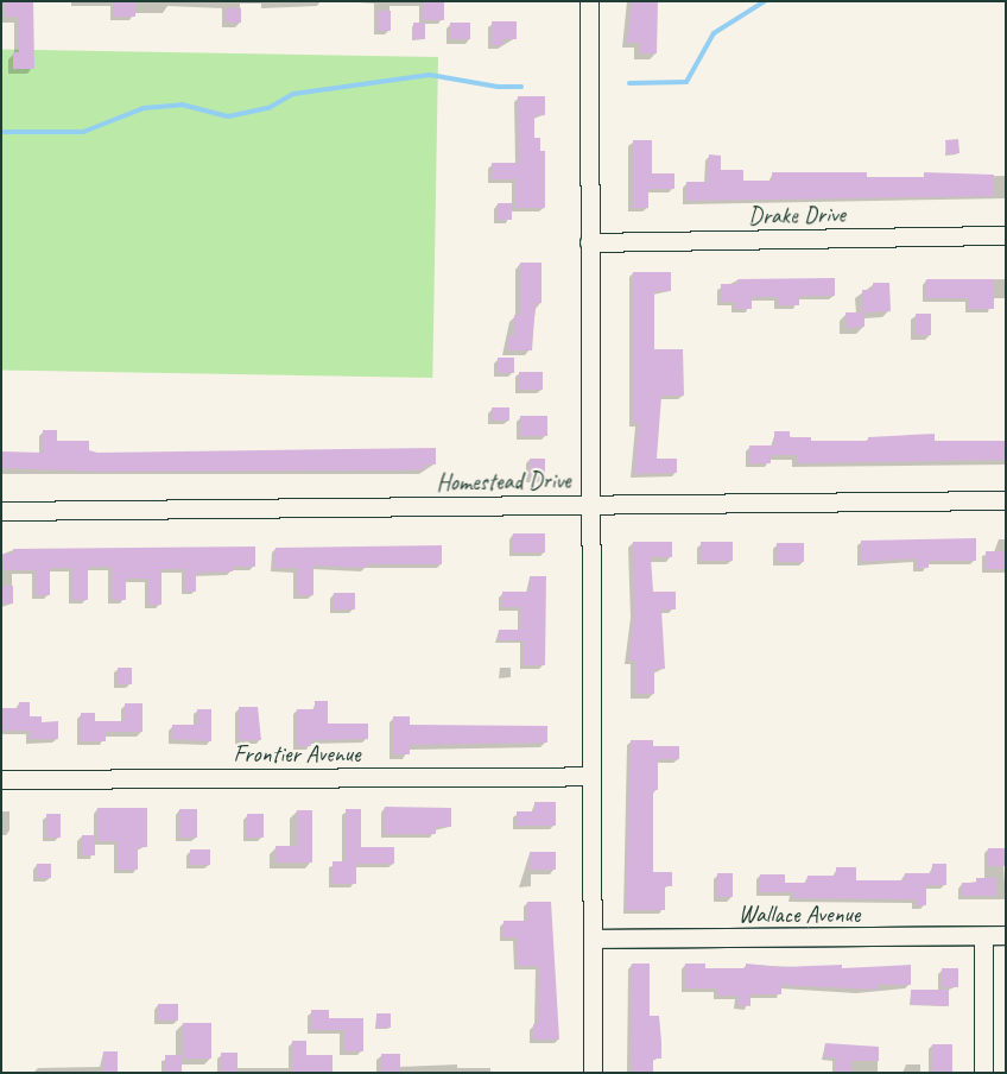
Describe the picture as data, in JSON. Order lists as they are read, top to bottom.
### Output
{
  "streets": {
    "street": [
      "Drake Drive",
      "Homestead Drive",
      "Frontier Avenue",
      "Wallace Avenue"
    ]
  }
}
